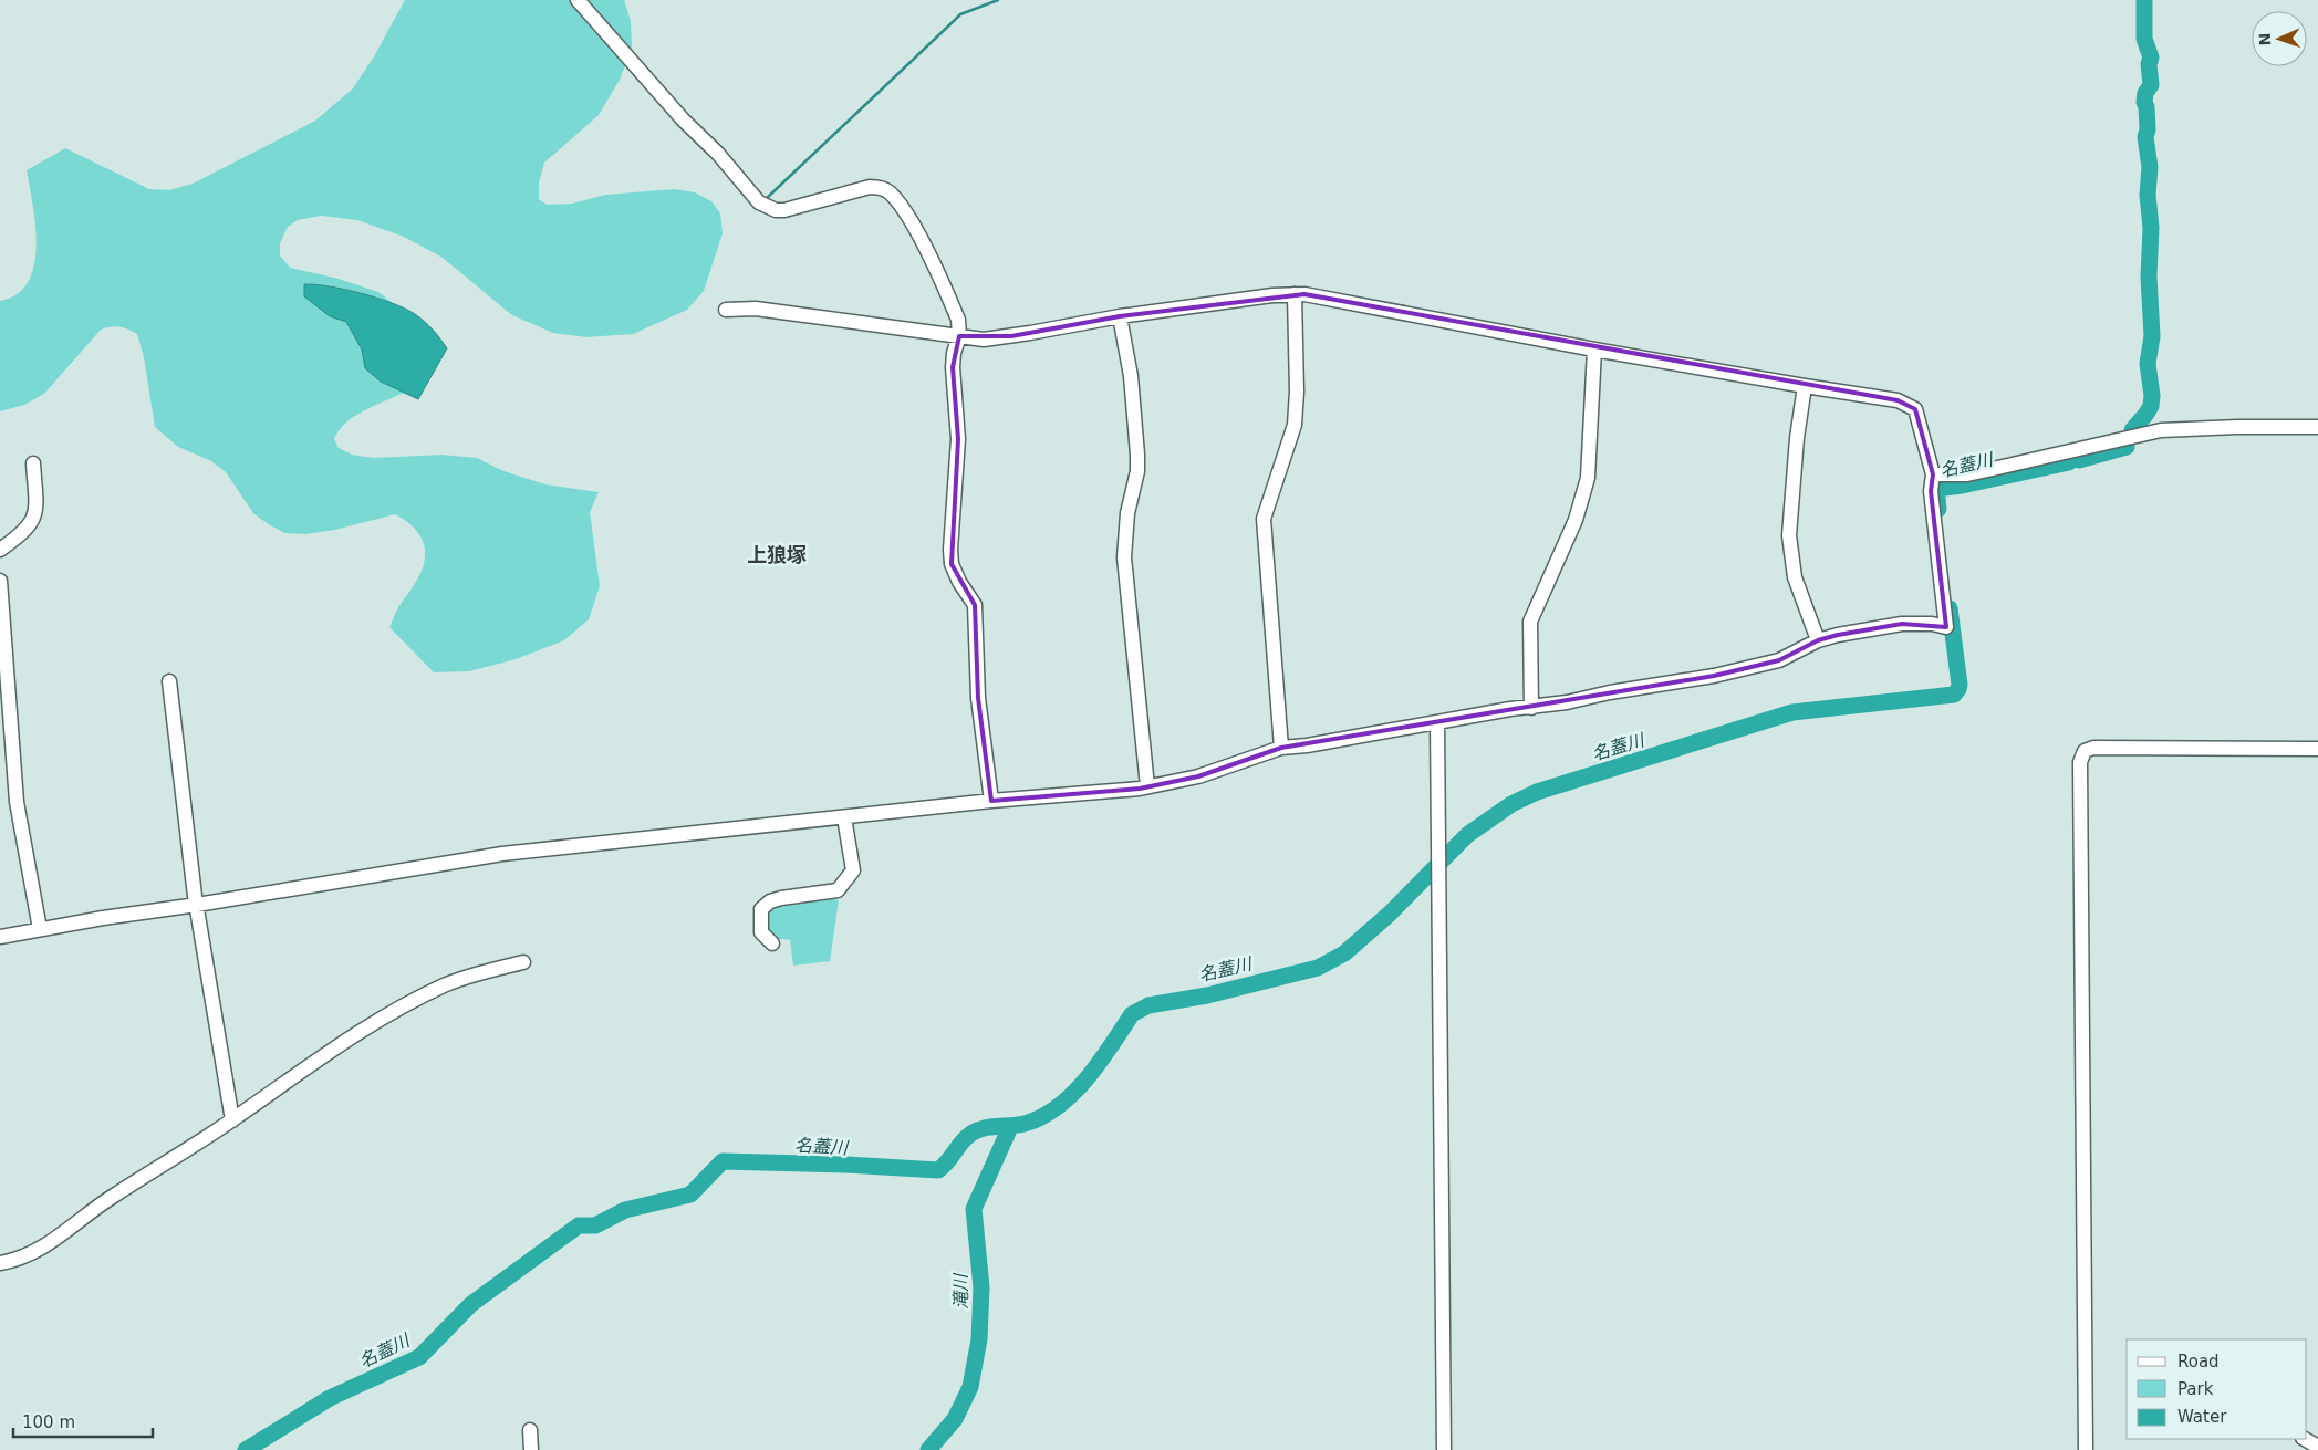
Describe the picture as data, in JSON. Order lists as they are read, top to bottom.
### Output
{
  "districts": ["上狼塚"],
  "water": ["名蓋川", "滝川"],
  "legend": ["Road", "Park", "Water"],
  "scale_bar": "100 m",
  "north": "left"
}
